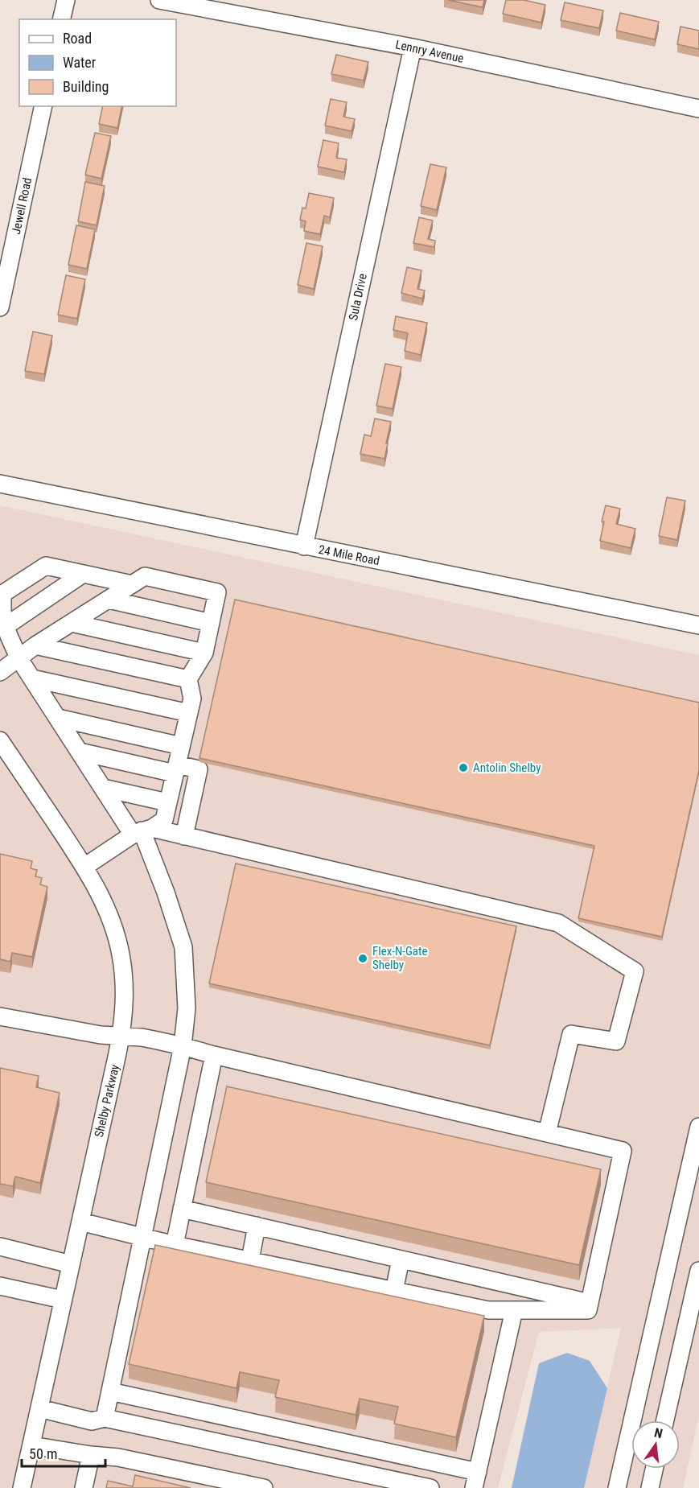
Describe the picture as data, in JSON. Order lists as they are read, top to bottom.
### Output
{
  "streets": {
    "street": [
      "Lennry Avenue",
      "Jewell Road",
      "Sula Drive",
      "24 Mile Road",
      "Shelby Parkway"
    ]
  },
  "crossings": [
    ["Lennry Avenue", "Sula Drive"],
    ["Sula Drive", "24 Mile Road"]
  ],
  "places": ["Antolin Shelby", "Flex-N-Gate Shelby"],
  "legend": ["Road", "Water", "Building"],
  "scale_bar": "50 m",
  "north": "top"
}
